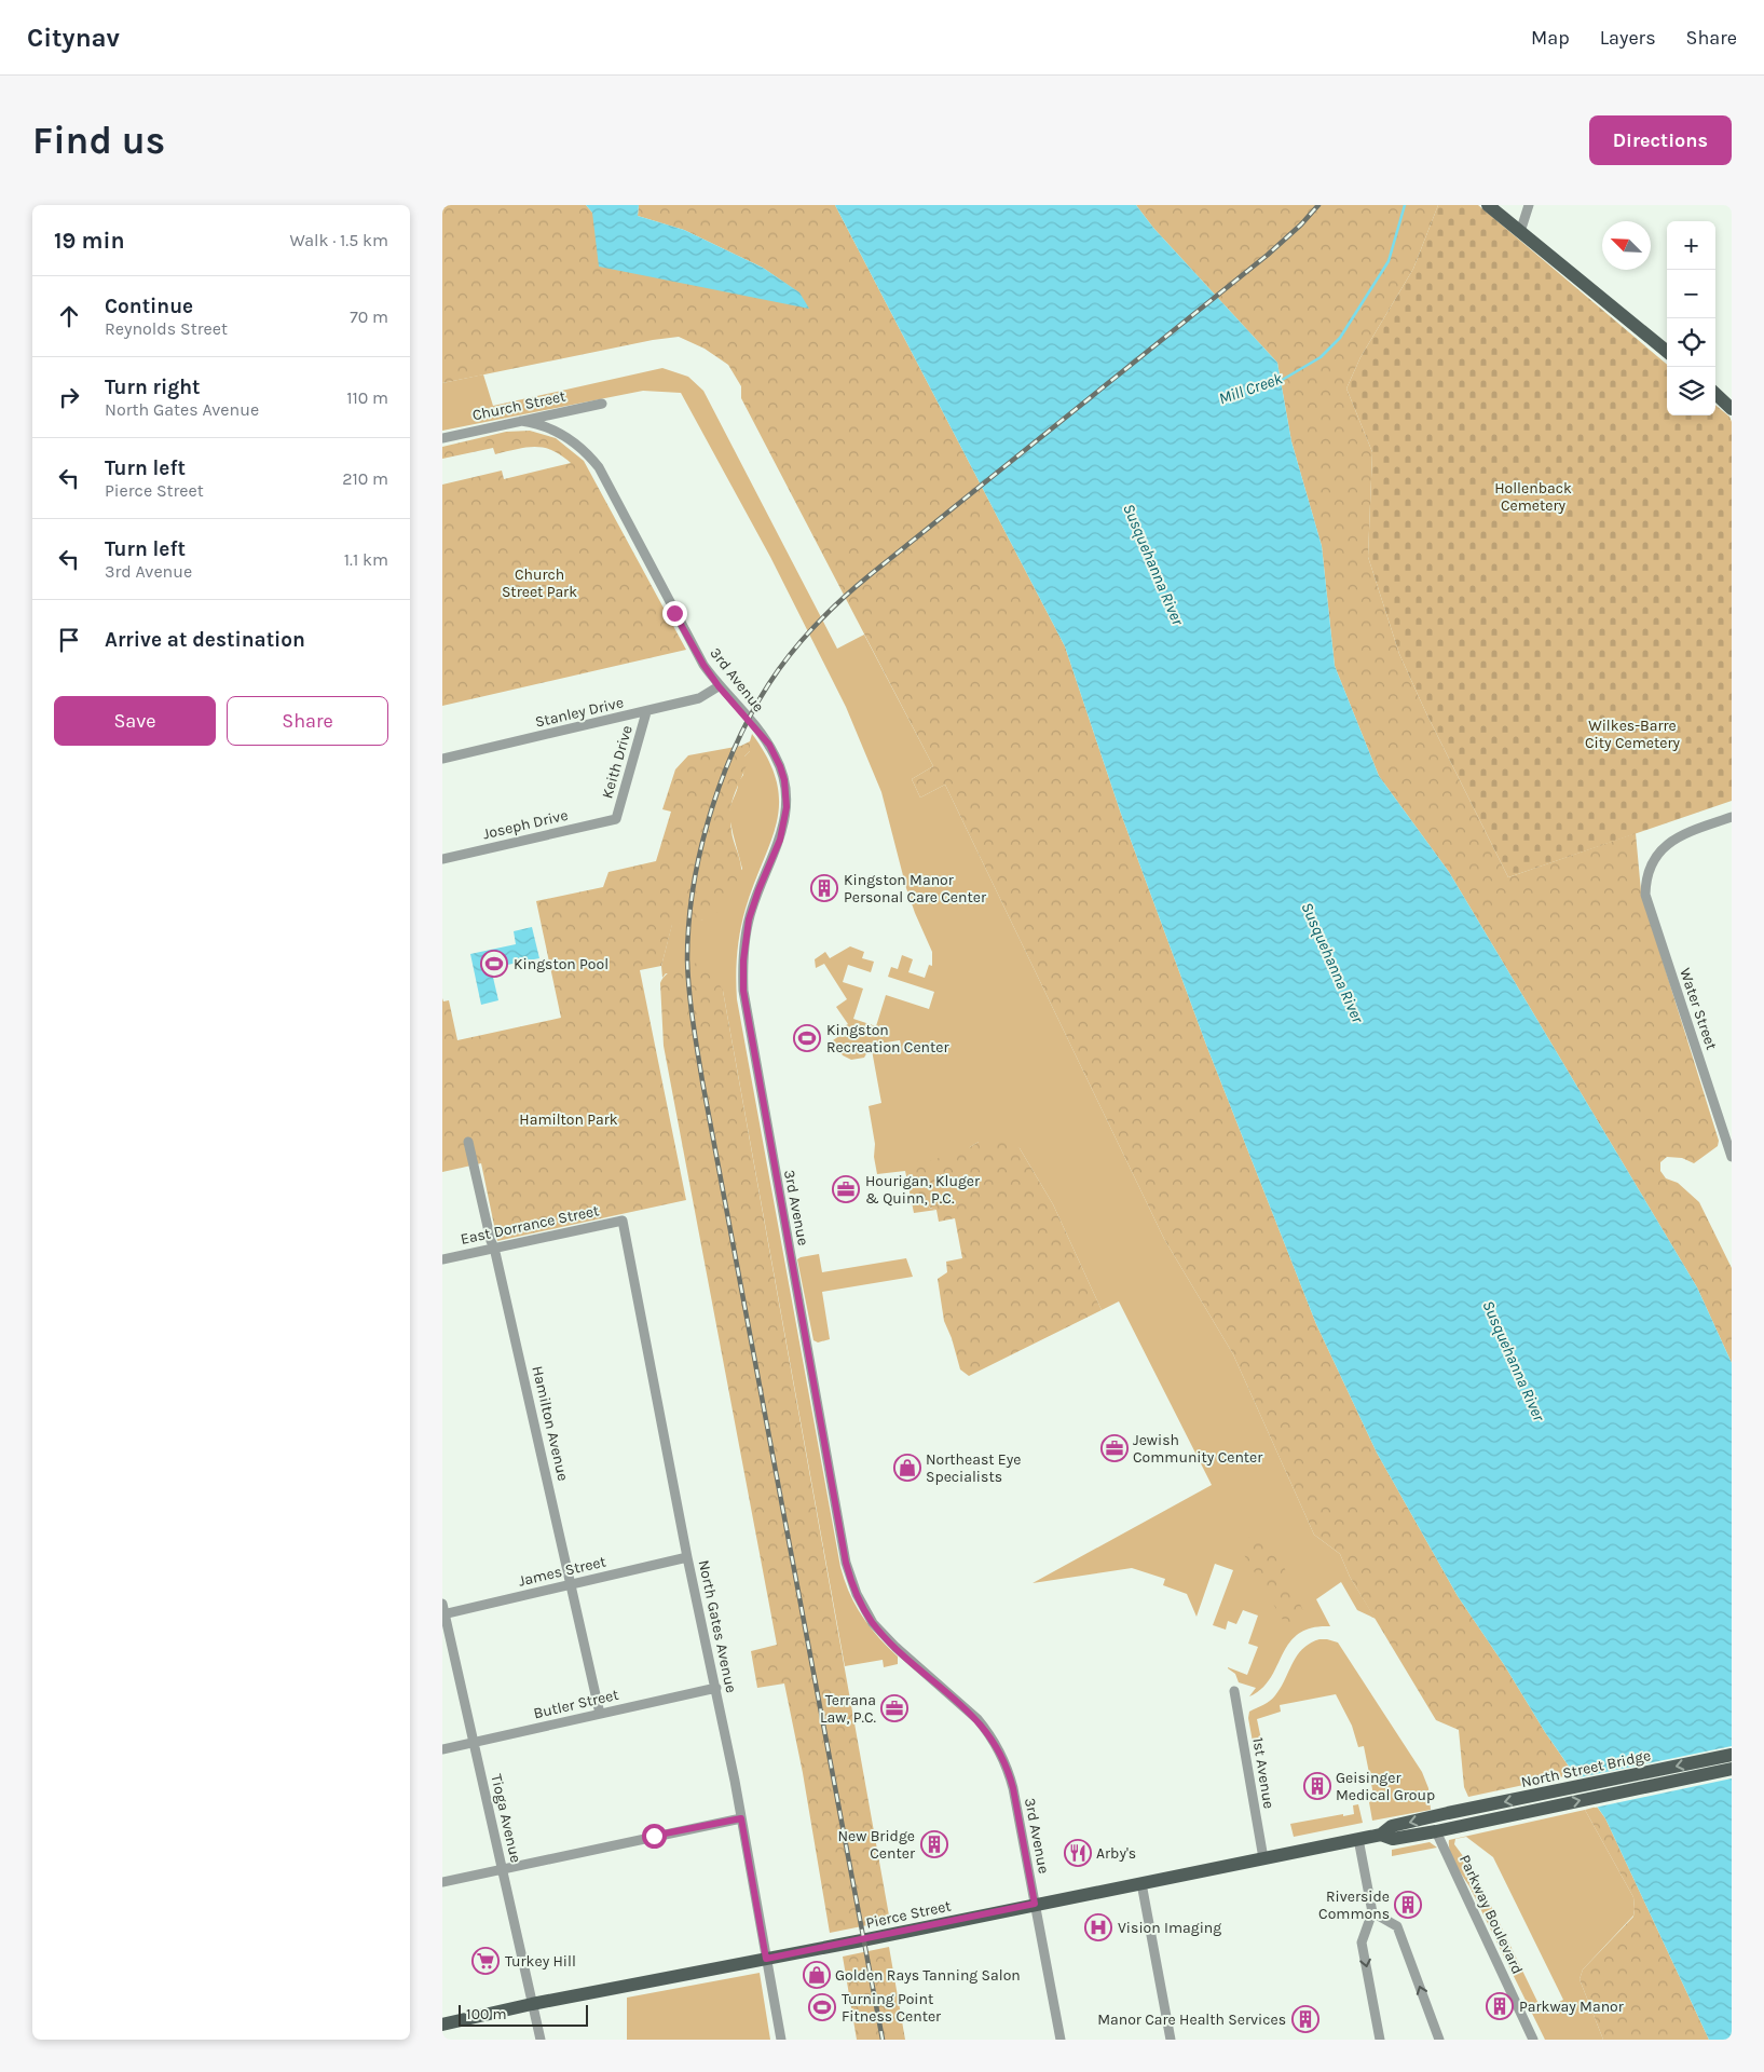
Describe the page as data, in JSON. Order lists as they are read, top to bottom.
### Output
{
  "streets": {
    "main road": ["North Street Bridge", "Pierce Street"],
    "street": [
      "Church Street",
      "3rd Avenue",
      "Stanley Drive",
      "Keith Drive",
      "Joseph Drive",
      "Water Street",
      "East Dorrance Street",
      "Hamilton Avenue",
      "James Street",
      "North Gates Avenue",
      "Butler Street",
      "1st Avenue",
      "Tioga Avenue",
      "Parkway Boulevard"
    ]
  },
  "crossings": [
    ["Church Street", "3rd Avenue"],
    ["3rd Avenue", "Stanley Drive"],
    ["3rd Avenue", "Pierce Street"],
    ["Stanley Drive", "Keith Drive"],
    ["Keith Drive", "Joseph Drive"],
    ["East Dorrance Street", "Hamilton Avenue"],
    ["East Dorrance Street", "North Gates Avenue"],
    ["Hamilton Avenue", "James Street"],
    ["Hamilton Avenue", "Butler Street"],
    ["James Street", "North Gates Avenue"],
    ["James Street", "Tioga Avenue"],
    ["North Gates Avenue", "Butler Street"],
    ["North Gates Avenue", "Pierce Street"],
    ["Butler Street", "Tioga Avenue"],
    ["North Street Bridge", "Pierce Street"],
    ["1st Avenue", "Pierce Street"],
    ["Tioga Avenue", "Pierce Street"],
    ["Pierce Street", "Parkway Boulevard"]
  ],
  "water": ["Mill Creek", "Susquehanna River"],
  "parks": [
    "Hollenback Cemetery",
    "Church Street Park",
    "Wilkes-Barre City Cemetery",
    "Hamilton Park"
  ],
  "places": {
    "building": [
      "Kingston Manor Personal Care Center",
      "Geisinger Medical Group",
      "New Bridge Center",
      "Riverside Commons",
      "Parkway Manor",
      "Manor Care Health Services"
    ],
    "sports": ["Kingston Pool", "Kingston Recreation Center", "Turning Point Fitness Center"],
    "office": ["Hourigan, Kluger & Quinn, P.C.", "Jewish Community Center", "Terrana Law, P.C."],
    "shop": ["Northeast Eye Specialists", "Golden Rays Tanning Salon"],
    "restaurant": ["Arby's"],
    "hospital": ["Vision Imaging"],
    "supermarket": ["Turkey Hill"]
  },
  "scale_bar": "100 m",
  "north": "top left",
  "page": {
    "header": "Citynav",
    "nav": ["Map", "Layers", "Share"],
    "buttons": [
      "Directions",
      ["Save", "Share"]
    ],
    "title": "Find us",
    "heading": ["19 min", "Walk · 1.5 km"],
    "map_buttons": ["+", "−"],
    "list": [
      ["Continue", "Reynolds Street", "70 m"],
      ["Turn right", "North Gates Avenue", "110 m"],
      ["Turn left", "Pierce Street", "210 m"],
      ["Turn left", "3rd Avenue", "1.1 km"],
      "Arrive at destination"
    ],
    "scale": "100 m"
  }
}
